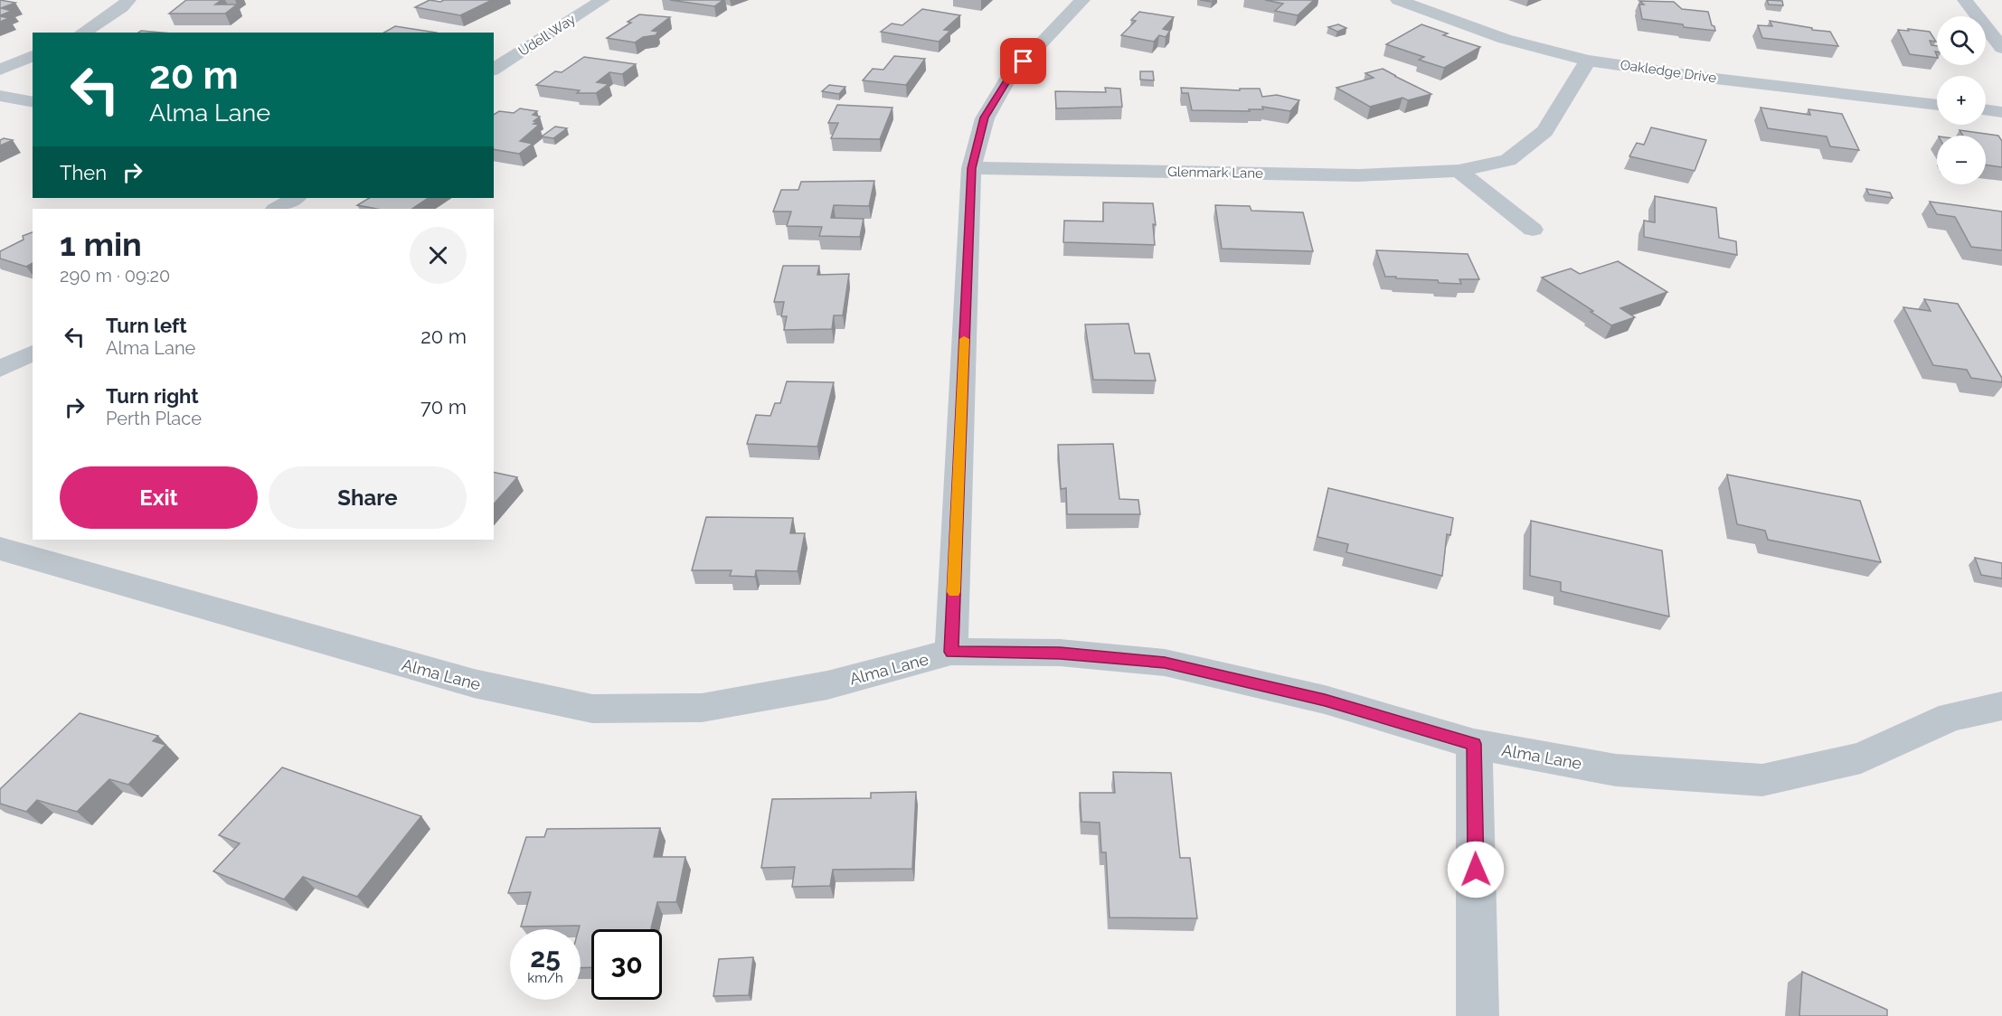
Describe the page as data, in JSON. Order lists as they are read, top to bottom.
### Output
{
  "streets": {
    "street": [
      "Udell Way",
      "Oakledge Drive",
      "Glenmark Lane",
      "Alma Lane"
    ]
  },
  "crossings": [
    ["Oakledge Drive", "Glenmark Lane"]
  ],
  "page": {
    "map_buttons": ["+", "−"],
    "turn": ["20 m", "Alma Lane"],
    "then": "Then",
    "heading": ["1 min", "290 m · 09:20"],
    "list": [
      {
        "name": "Turn left",
        "note": "Alma Lane",
        "value": "20 m"
      },
      {
        "name": "Turn right",
        "note": "Perth Place",
        "value": "70 m"
      }
    ],
    "buttons": ["Exit", "Share"],
    "speed": "25 km/h",
    "limit": "30"
  }
}
